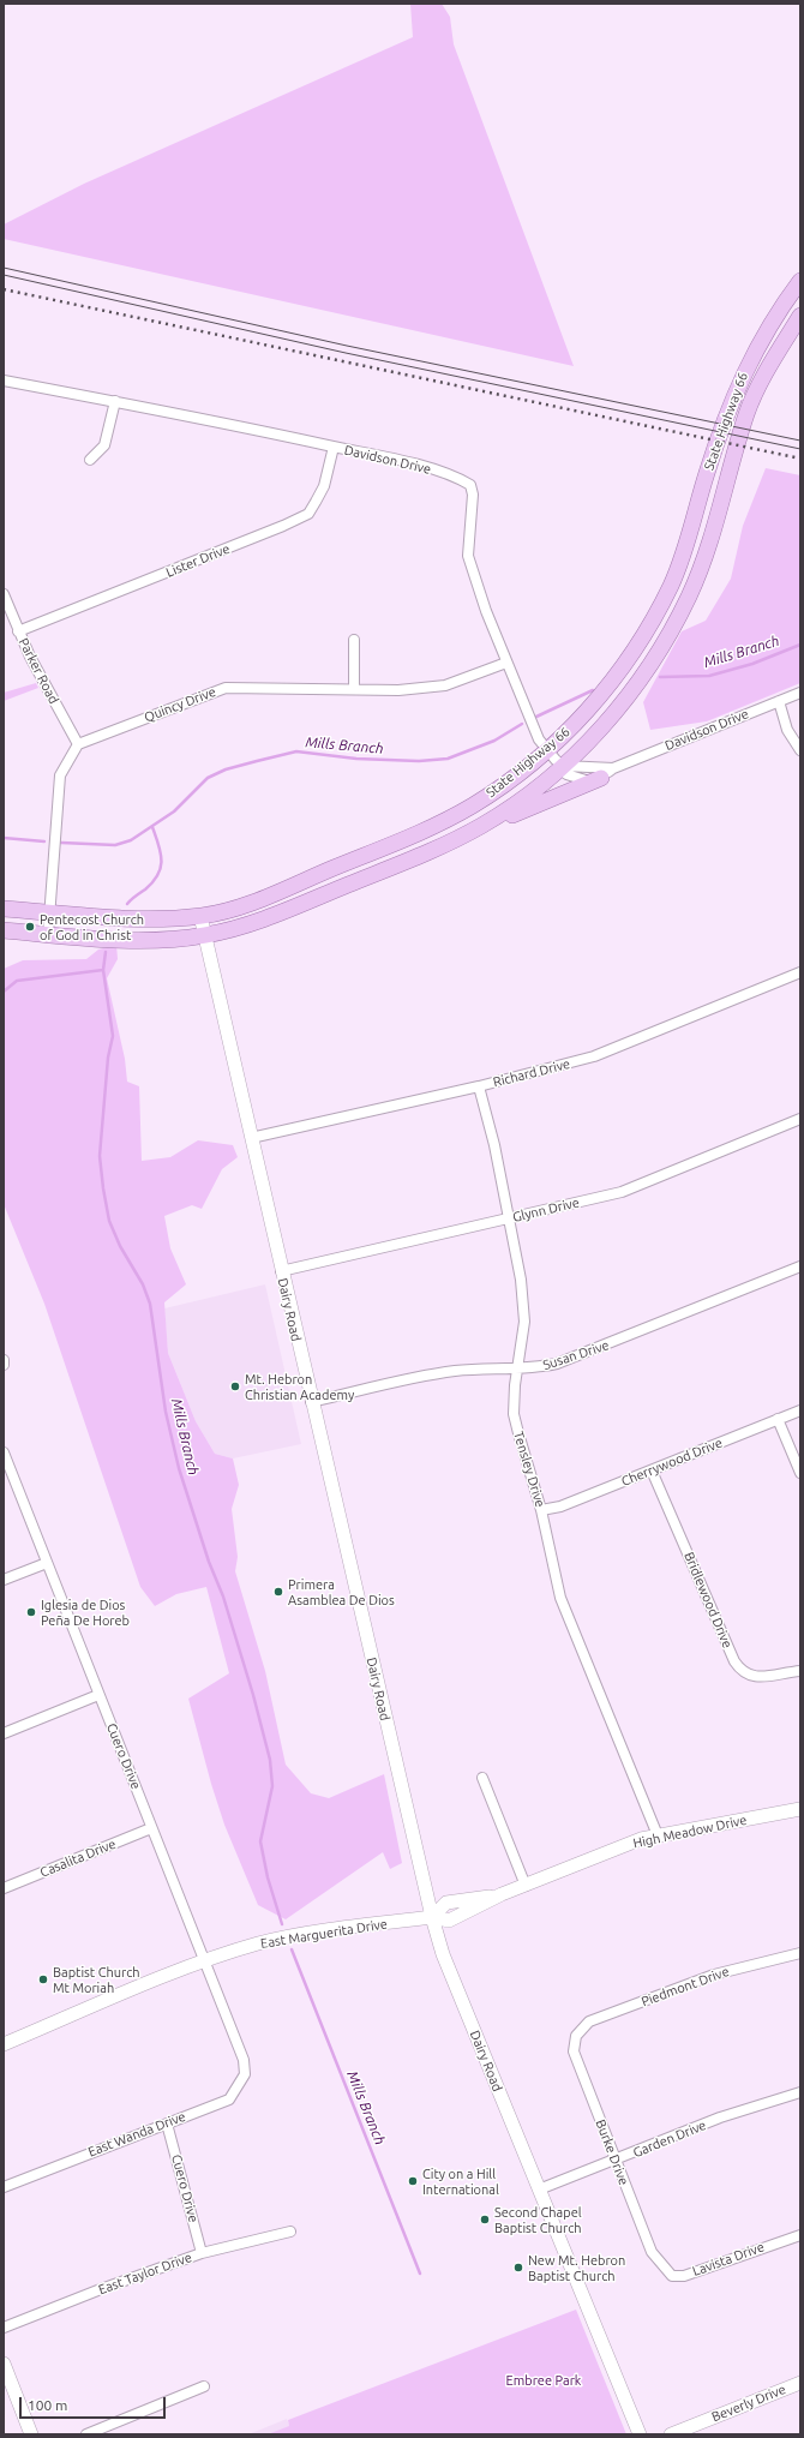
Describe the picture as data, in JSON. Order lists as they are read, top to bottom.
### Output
{
  "streets": {
    "main road": ["State Highway 66"],
    "street": [
      "Davidson Drive",
      "Lister Drive",
      "Parker Road",
      "Quincy Drive",
      "Richard Drive",
      "Glynn Drive",
      "Dairy Road",
      "Susan Drive",
      "Cherrywood Drive",
      "Tensley Drive",
      "Bridlewood Drive",
      "Cuero Drive",
      "High Meadow Drive",
      "Casalita Drive",
      "East Marguerita Drive",
      "Piedmont Drive",
      "East Wanda Drive",
      "Garden Drive",
      "Burke Drive",
      "Lavista Drive",
      "East Taylor Drive",
      "Beverly Drive"
    ]
  },
  "crossings": [
    ["State Highway 66", "Davidson Drive"],
    ["State Highway 66", "Dairy Road"],
    ["Davidson Drive", "Lister Drive"],
    ["Davidson Drive", "Quincy Drive"],
    ["Lister Drive", "Parker Road"],
    ["Parker Road", "Quincy Drive"],
    ["Richard Drive", "Dairy Road"],
    ["Richard Drive", "Tensley Drive"],
    ["Glynn Drive", "Dairy Road"],
    ["Glynn Drive", "Tensley Drive"],
    ["Dairy Road", "Susan Drive"],
    ["Dairy Road", "High Meadow Drive"],
    ["Dairy Road", "East Marguerita Drive"],
    ["Dairy Road", "Garden Drive"],
    ["Susan Drive", "Tensley Drive"],
    ["Cherrywood Drive", "Tensley Drive"],
    ["Cherrywood Drive", "Bridlewood Drive"],
    ["Tensley Drive", "High Meadow Drive"],
    ["Cuero Drive", "Casalita Drive"],
    ["Cuero Drive", "East Marguerita Drive"],
    ["Cuero Drive", "East Wanda Drive"],
    ["Cuero Drive", "East Taylor Drive"],
    ["High Meadow Drive", "East Marguerita Drive"],
    ["Piedmont Drive", "Burke Drive"],
    ["Garden Drive", "Burke Drive"],
    ["Burke Drive", "Lavista Drive"]
  ],
  "water": ["Mills Branch"],
  "parks": ["Embree Park"],
  "places": [
    "Pentecost Church of God in Christ",
    "Mt. Hebron Christian Academy",
    "Primera Asamblea De Dios",
    "Iglesia de Dios Peña De Horeb",
    "Baptist Church Mt Moriah",
    "City on a Hill International",
    "Second Chapel Baptist Church",
    "New Mt. Hebron Baptist Church"
  ],
  "scale_bar": "100 m"
}
